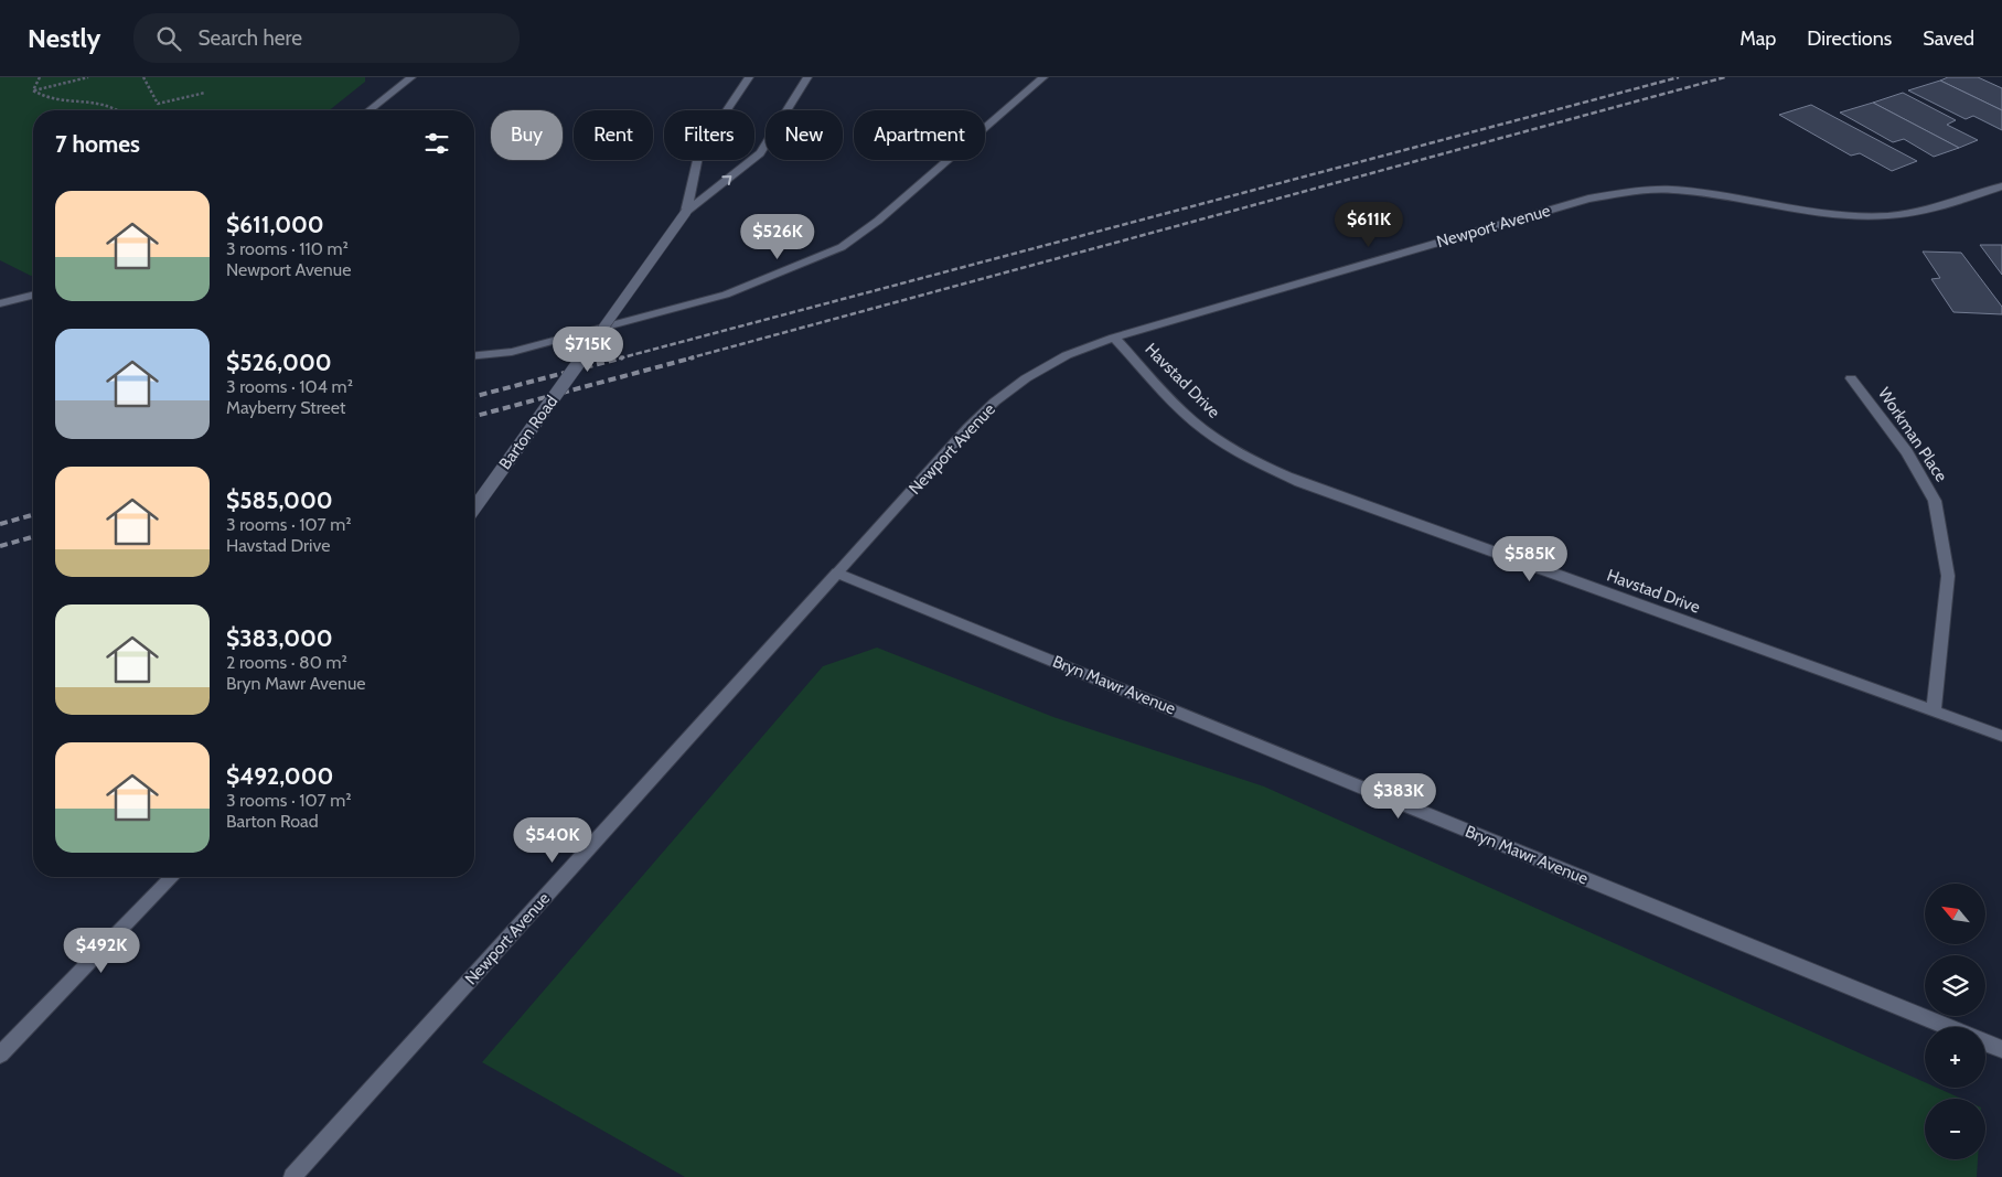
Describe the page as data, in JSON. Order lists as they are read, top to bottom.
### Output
{
  "streets": {
    "street": [
      "Newport Avenue",
      "Havstad Drive",
      "Barton Road",
      "Workman Place",
      "Bryn Mawr Avenue"
    ]
  },
  "crossings": [
    ["Newport Avenue", "Havstad Drive"],
    ["Newport Avenue", "Bryn Mawr Avenue"],
    ["Havstad Drive", "Workman Place"]
  ],
  "north": "top left",
  "page": {
    "header": "Nestly",
    "search": "Search here",
    "nav": ["Map", "Directions", "Saved"],
    "chip": [
      "Buy",
      "Rent",
      "Filters",
      "New",
      "Apartment"
    ],
    "heading": "7 homes",
    "list": [
      {
        "name": "$611,000",
        "note": "3 rooms · 110 m² · Newport Avenue"
      },
      {
        "name": "$526,000",
        "note": "3 rooms · 104 m² · Mayberry Street"
      },
      {
        "name": "$585,000",
        "note": "3 rooms · 107 m² · Havstad Drive"
      },
      {
        "name": "$383,000",
        "note": "2 rooms · 80 m² · Bryn Mawr Avenue"
      },
      {
        "name": "$492,000",
        "note": "3 rooms · 107 m² · Barton Road"
      }
    ],
    "price": [
      "$611K",
      "$526K",
      "$715K",
      "$585K",
      "$383K",
      "$540K",
      "$492K"
    ],
    "map_buttons": ["+", "−"]
  }
}
